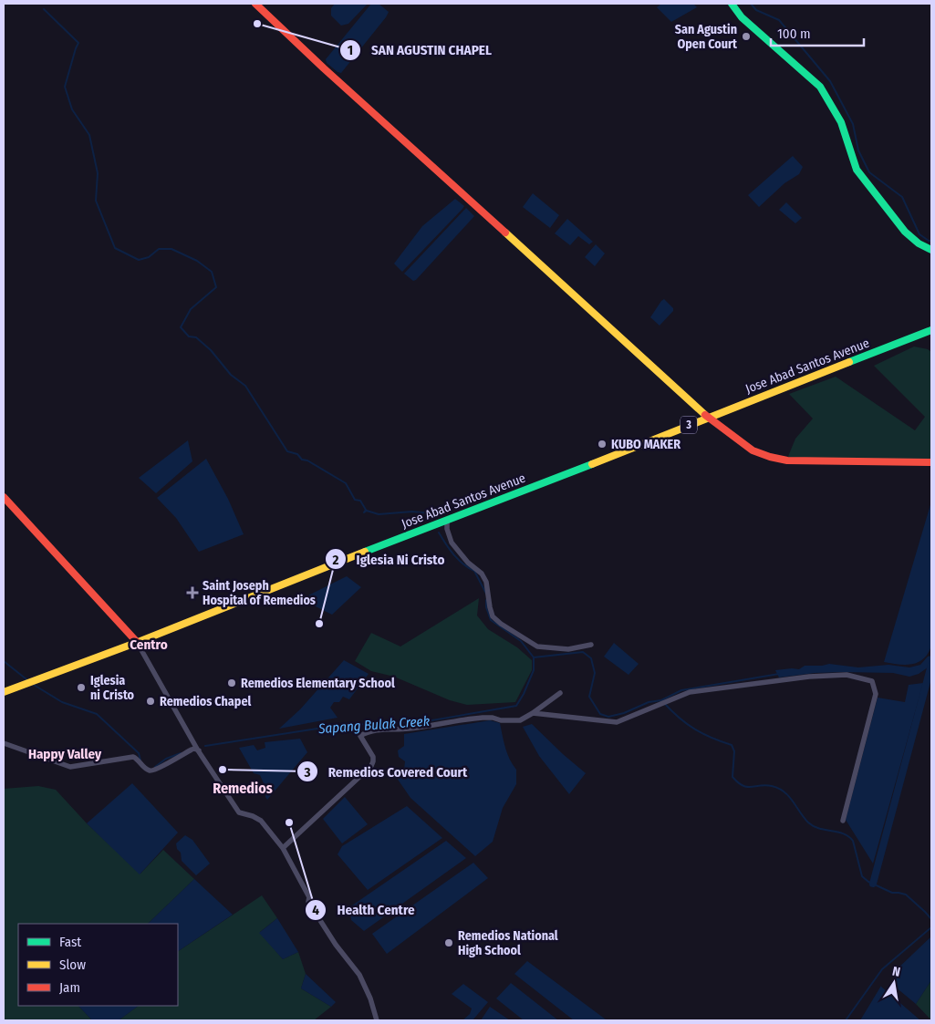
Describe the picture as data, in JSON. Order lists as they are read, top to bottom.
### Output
{
  "streets": {
    "main road": ["Jose Abad Santos Avenue", "3"]
  },
  "districts": ["Centro", "Happy Valley", "Remedios"],
  "water": ["Sapang Bulak Creek"],
  "places": {
    "other": [
      "SAN AGUSTIN CHAPEL",
      "San Agustin Open Court",
      "KUBO MAKER",
      "Iglesia Ni Cristo",
      "Remedios Elementary School",
      "Iglesia ni Cristo",
      "Remedios Chapel",
      "Remedios Covered Court",
      "Health Centre",
      "Remedios National High School"
    ],
    "health": ["Saint Joseph Hospital of Remedios"]
  },
  "legend": ["Fast", "Slow", "Jam"],
  "scale_bar": "100 m",
  "north": "top"
}
